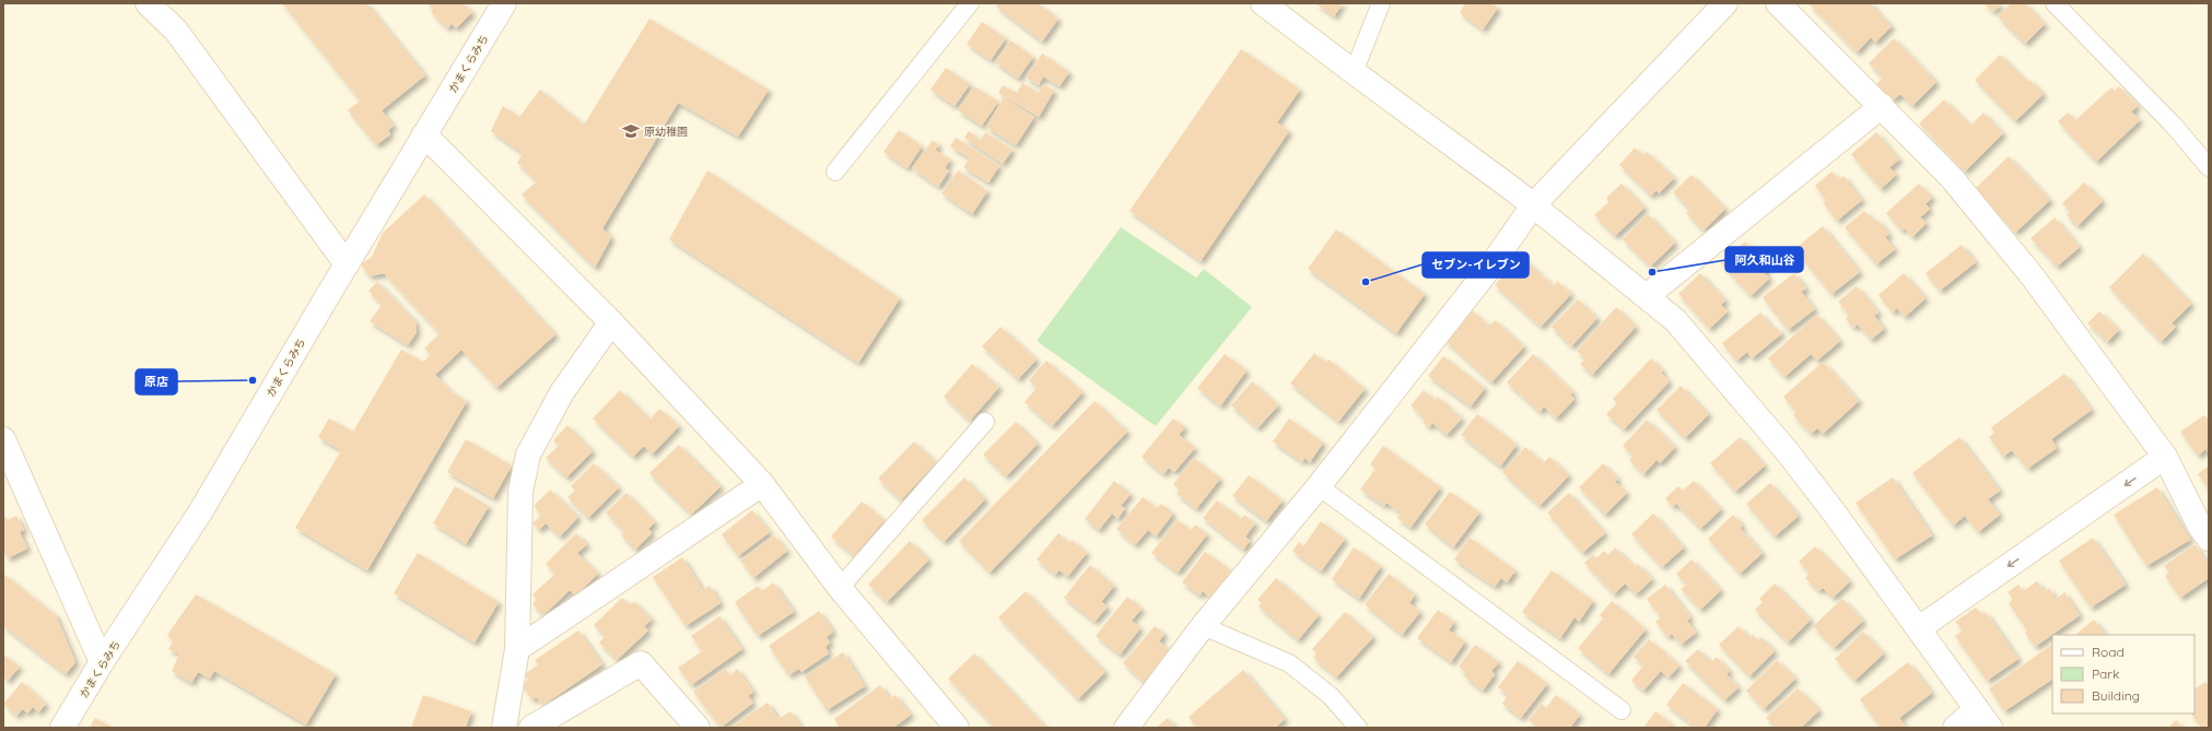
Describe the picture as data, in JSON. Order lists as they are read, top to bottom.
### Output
{
  "streets": {
    "street": ["かまくらみち"]
  },
  "places": {
    "school or university": ["原幼稚園"],
    "other": ["阿久和山谷", "セブン-イレブン", "原店"]
  },
  "legend": ["Road", "Park", "Building"]
}
